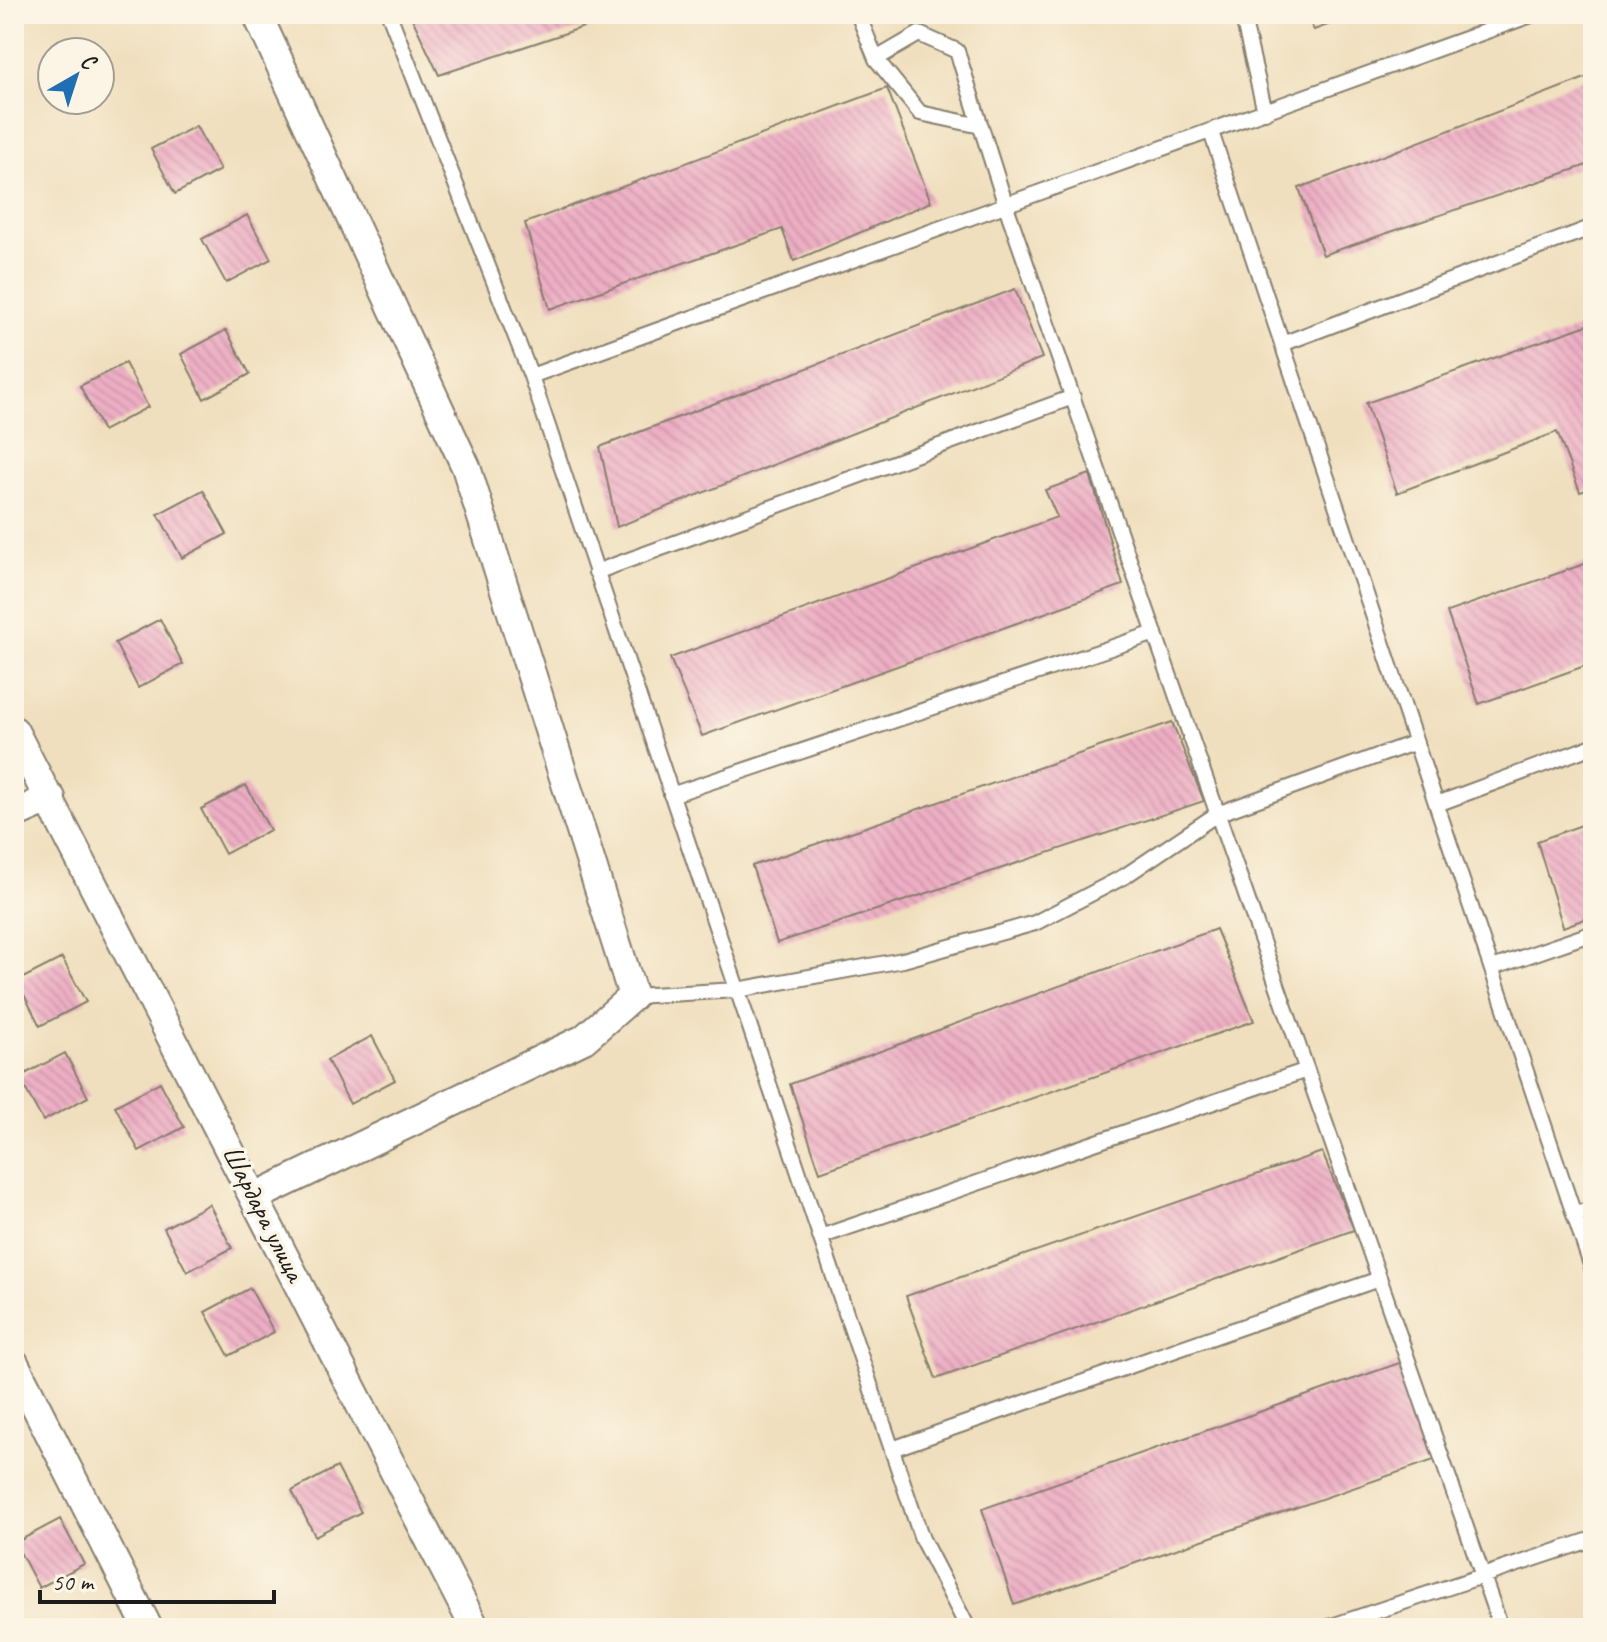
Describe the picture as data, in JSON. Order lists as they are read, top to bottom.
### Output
{
  "streets": {
    "street": ["Шардара улица"]
  },
  "scale_bar": "50 m",
  "north": "top right"
}
